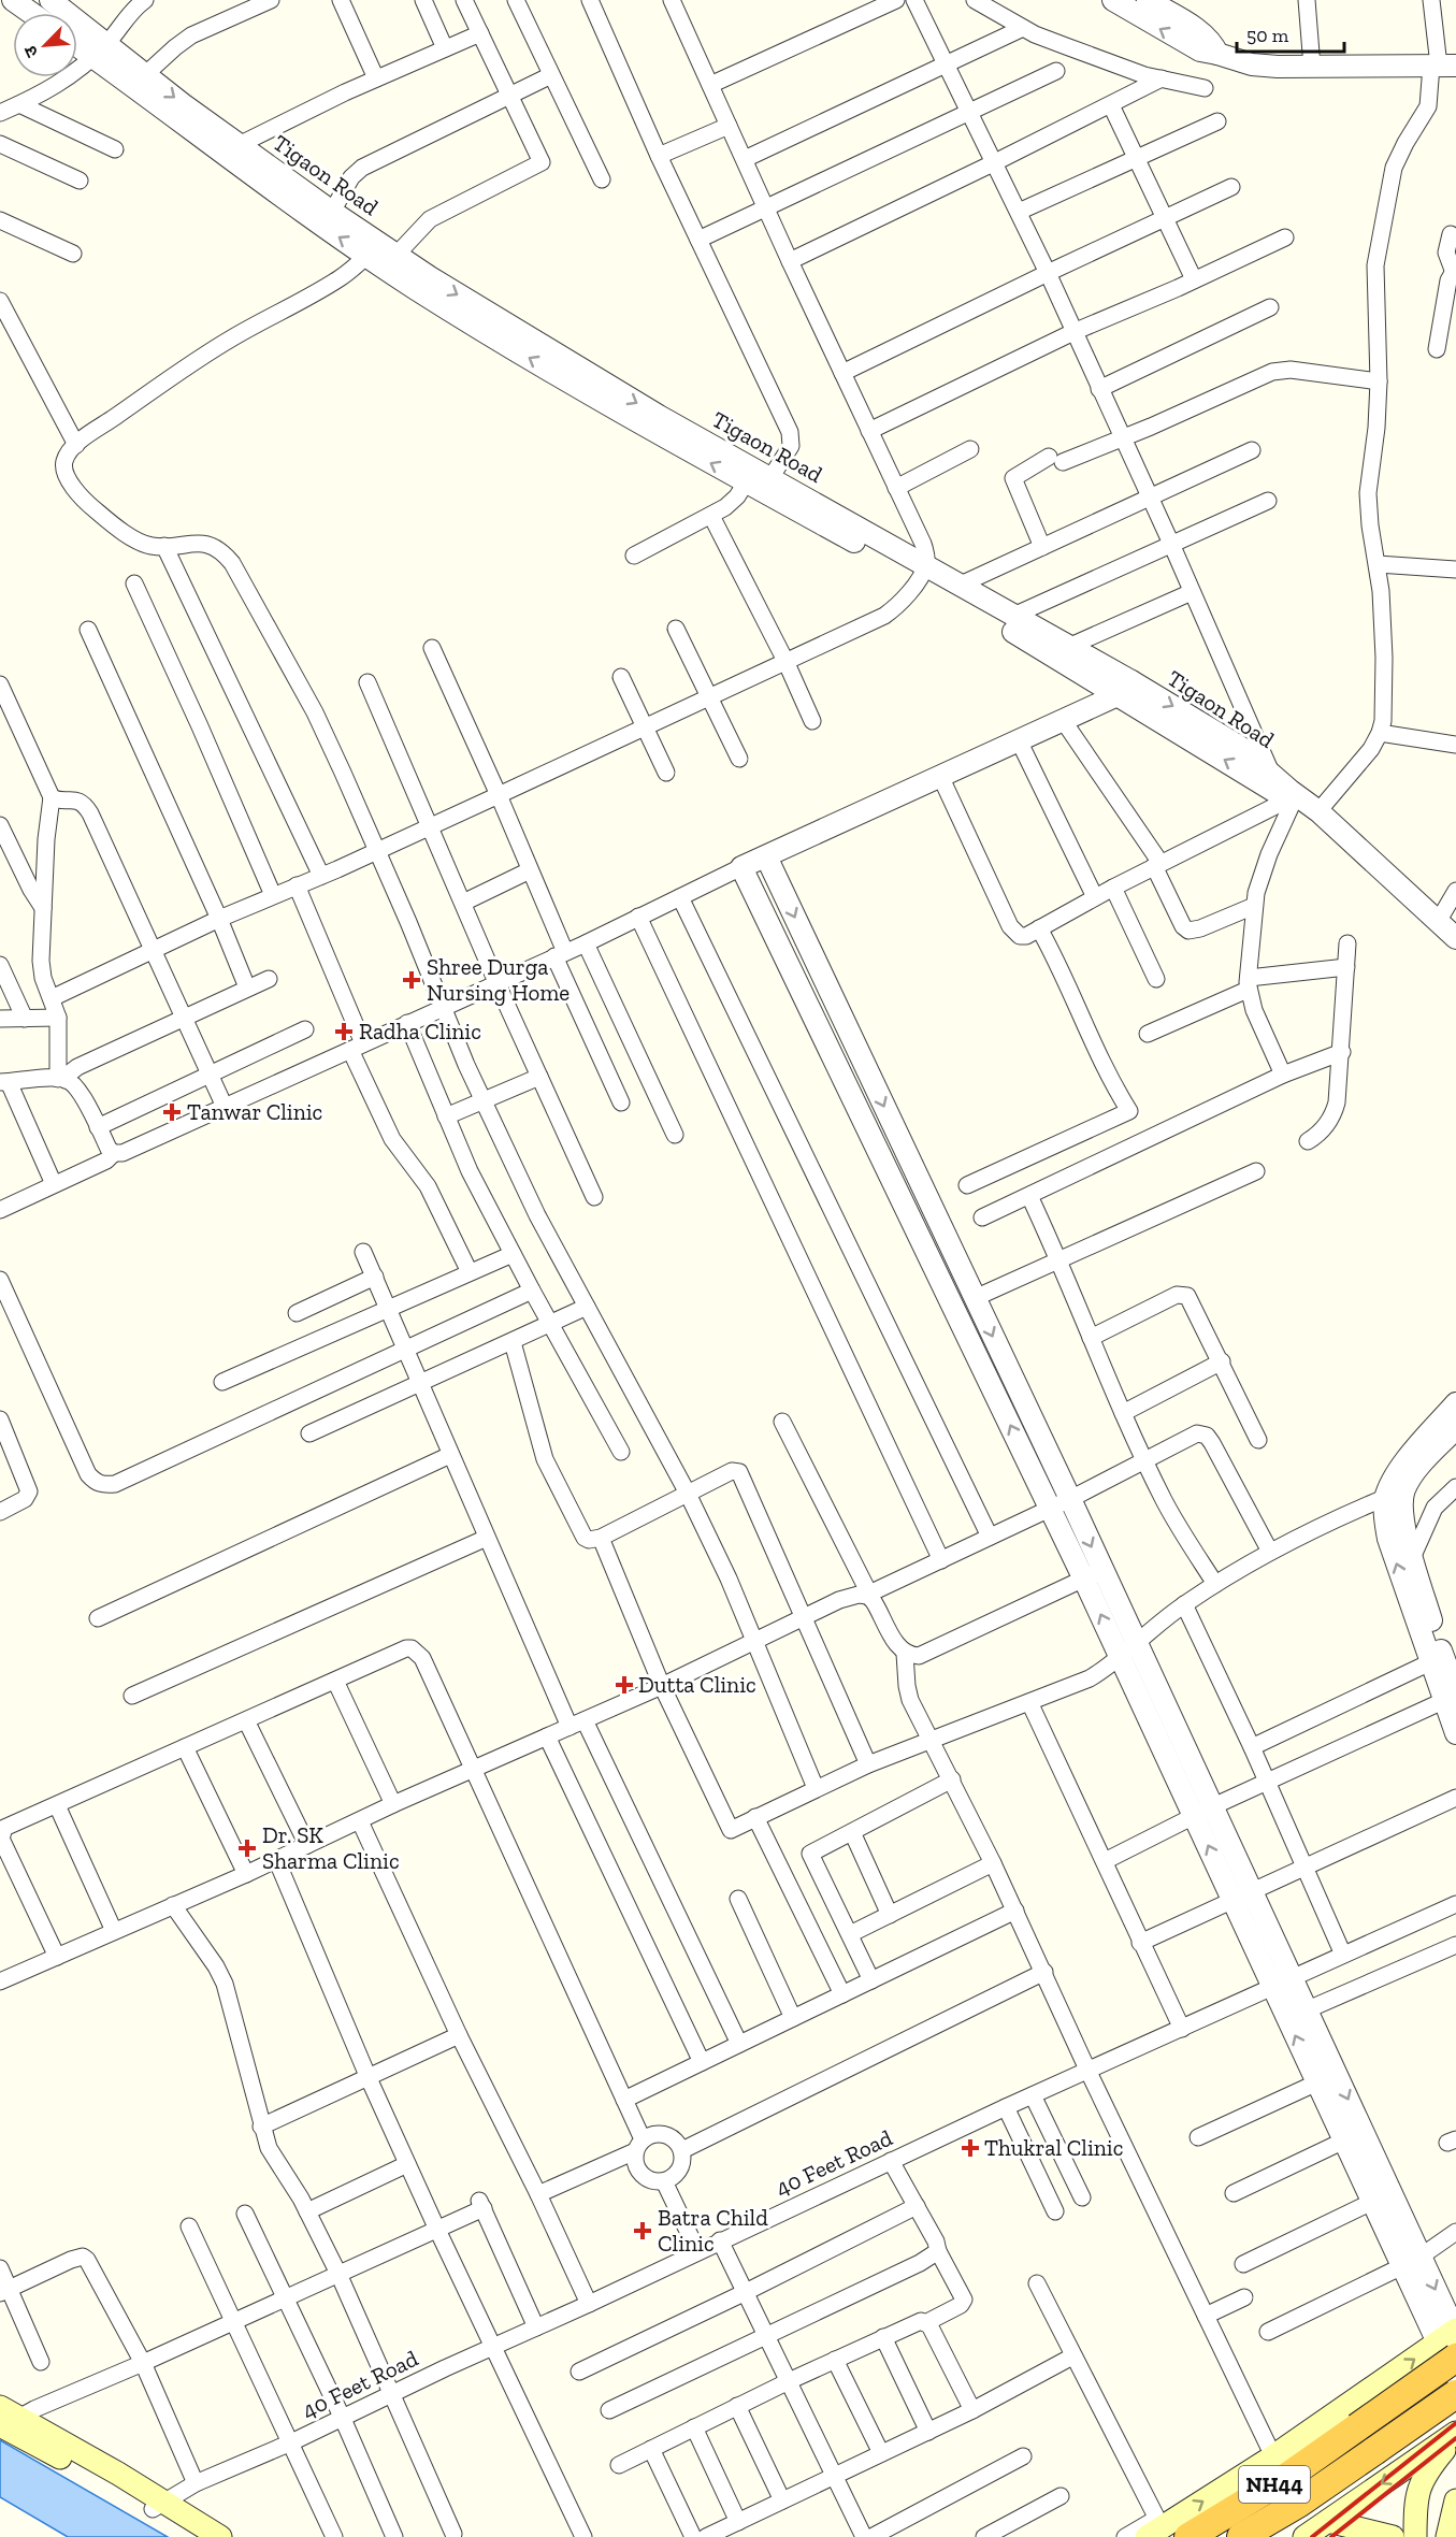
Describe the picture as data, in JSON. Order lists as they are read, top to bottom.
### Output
{
  "streets": {
    "highway": ["NH44"],
    "street": ["Tigaon Road", "40 Feet Road"]
  },
  "places": {
    "health": [
      "Shree Durga Nursing Home",
      "Radha Clinic",
      "Tanwar Clinic",
      "Dutta Clinic",
      "Dr. SK Sharma Clinic",
      "Thukral Clinic",
      "Batra Child Clinic"
    ]
  },
  "scale_bar": "50 m",
  "north": "bottom left"
}
